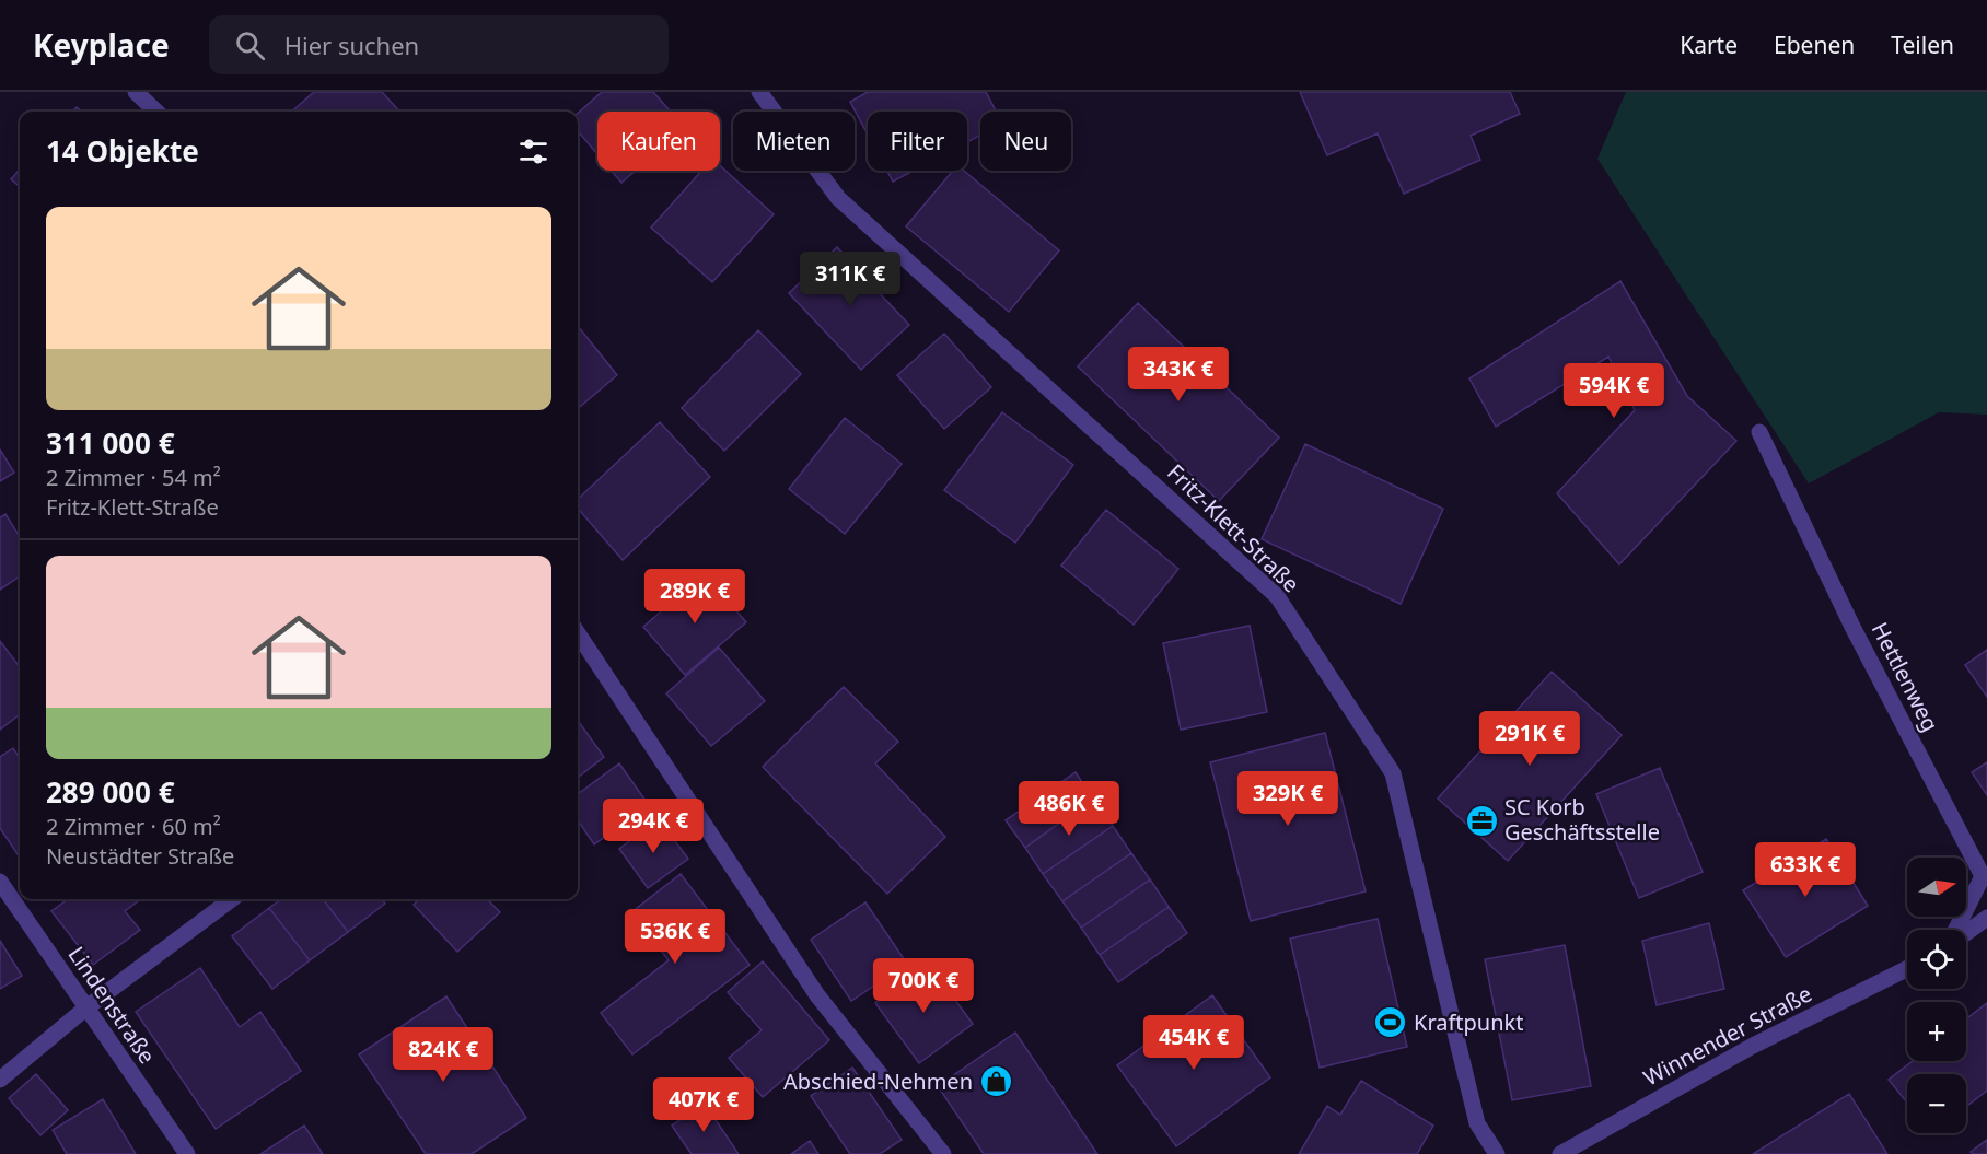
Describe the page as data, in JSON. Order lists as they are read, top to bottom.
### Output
{
  "streets": {
    "street": [
      "Fritz-Klett-Straße",
      "Hettlenweg",
      "Lindenstraße",
      "Winnender Straße"
    ]
  },
  "places": {
    "office": ["SC Korb Geschäftsstelle"],
    "sports": ["Kraftpunkt"],
    "shop": ["Abschied-Nehmen"]
  },
  "north": "right",
  "page": {
    "header": "Keyplace",
    "search": "Hier suchen",
    "nav": ["Karte", "Ebenen", "Teilen"],
    "chip": [
      "Kaufen",
      "Mieten",
      "Filter",
      "Neu"
    ],
    "heading": "14 Objekte",
    "list": [
      {
        "name": "311 000 €",
        "note": "2 Zimmer · 54 m² · Fritz-Klett-Straße"
      },
      {
        "name": "289 000 €",
        "note": "2 Zimmer · 60 m² · Neustädter Straße"
      }
    ],
    "price": [
      "311K €",
      "343K €",
      "594K €",
      "289K €",
      "291K €",
      "329K €",
      "486K €",
      "294K €",
      "633K €",
      "536K €",
      "700K €",
      "454K €",
      "824K €",
      "407K €"
    ],
    "map_buttons": ["+", "−"]
  }
}
